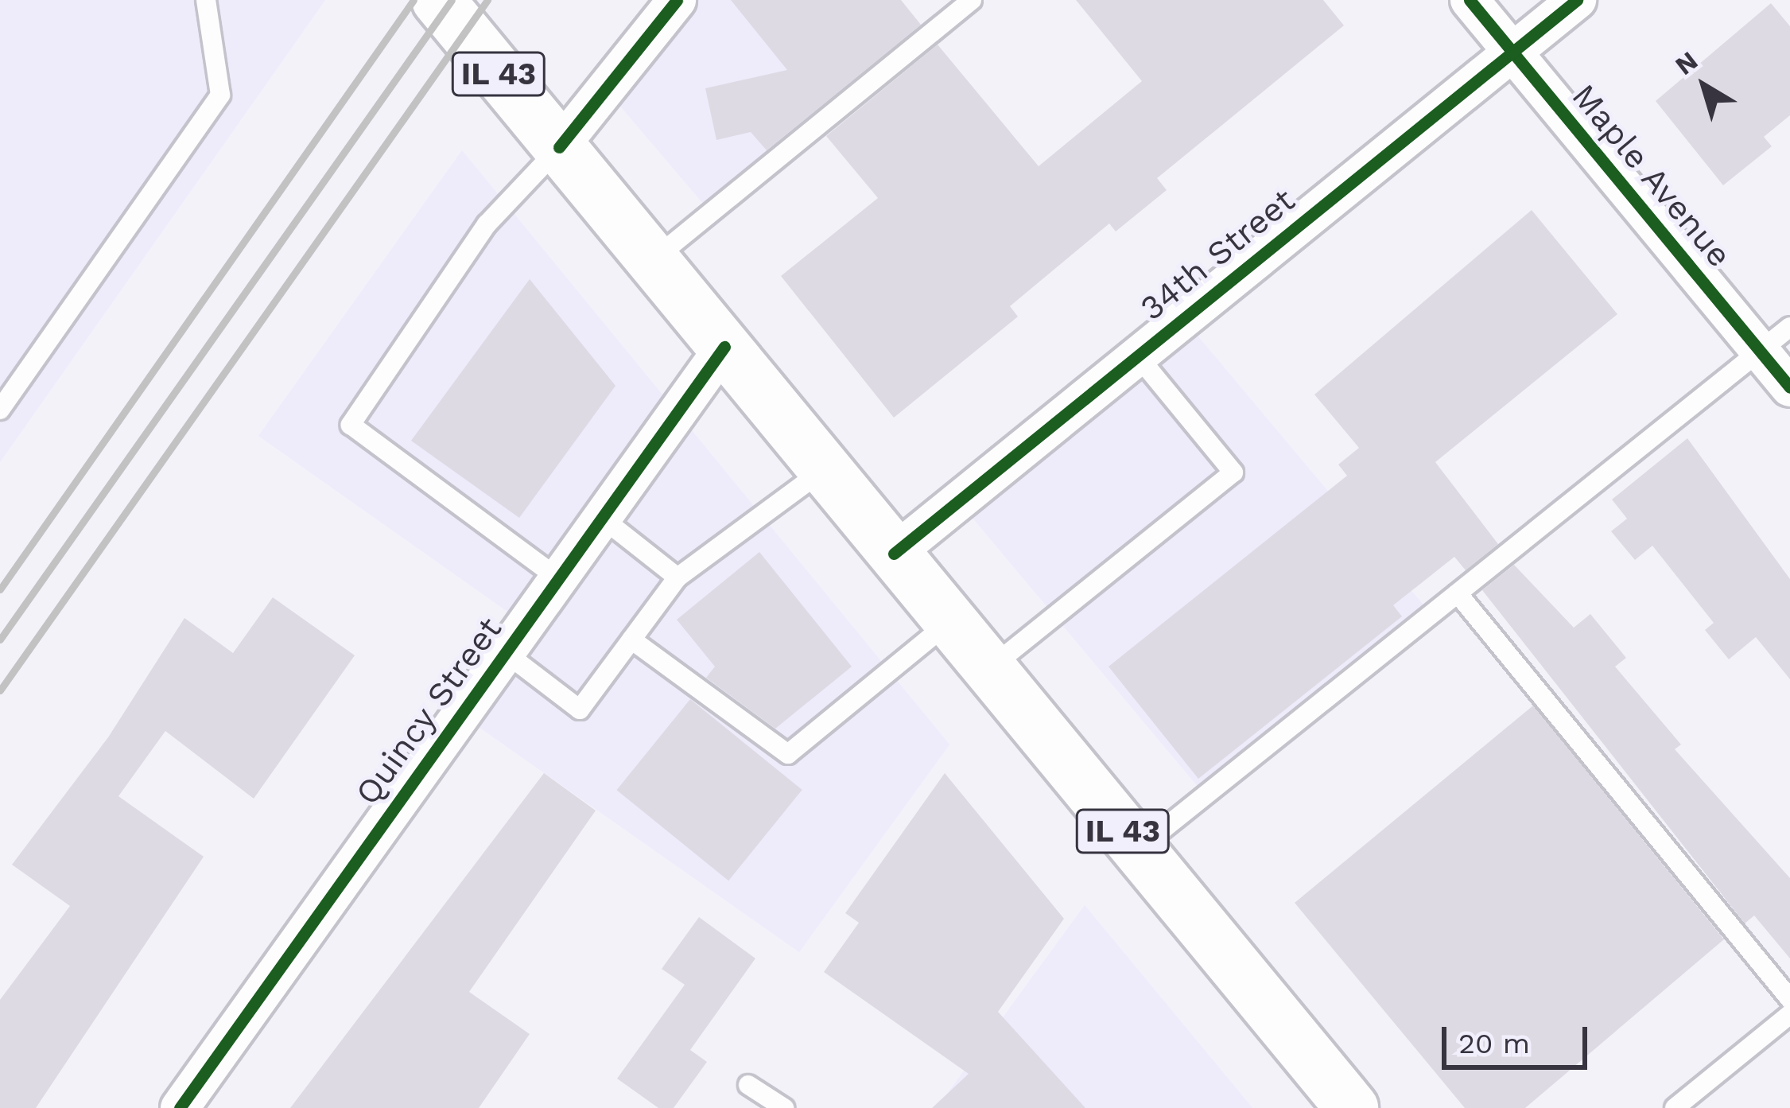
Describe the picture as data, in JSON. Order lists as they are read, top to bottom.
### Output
{
  "streets": {
    "main road": ["IL 43"],
    "street": ["Maple Avenue", "34th Street", "Quincy Street"]
  },
  "crossings": [
    ["IL 43", "34th Street"],
    ["IL 43", "Quincy Street"],
    ["Maple Avenue", "34th Street"]
  ],
  "scale_bar": "20 m",
  "north": "top left"
}
